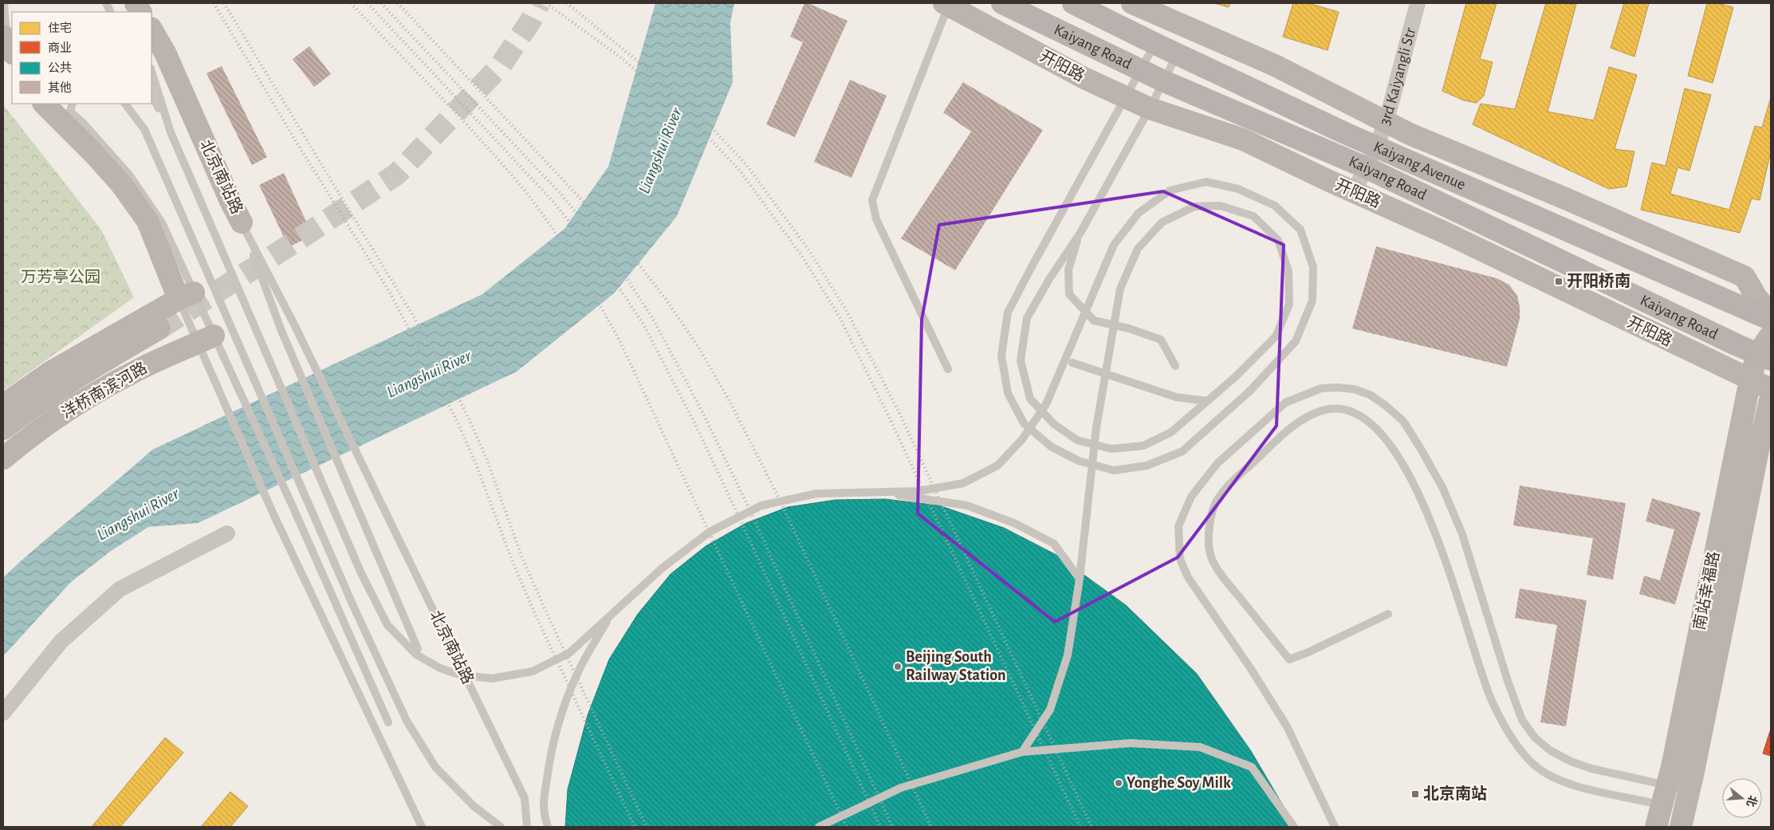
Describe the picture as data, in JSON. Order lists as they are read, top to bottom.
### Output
{
  "streets": {
    "main road": ["Kaiyang Road", "Kaiyang Avenue"],
    "street": [
      "开阳路",
      "3rd Kaiyangli Str",
      "北京南站路",
      "洋桥南滨河路",
      "南站幸福路"
    ]
  },
  "crossings": [
    ["Kaiyang Road", "3rd Kaiyangli Str"],
    ["Kaiyang Road", "南站幸福路"],
    ["开阳路", "3rd Kaiyangli Str"],
    ["开阳路", "南站幸福路"],
    ["3rd Kaiyangli Str", "Kaiyang Avenue"]
  ],
  "water": ["Liangshui River"],
  "parks": ["万芳亭公园"],
  "places": {
    "transit": ["开阳桥南", "北京南站"],
    "other": ["Beijing South Railway Station", "Yonghe Soy Milk"]
  },
  "legend": [
    "住宅",
    "商业",
    "公共",
    "其他"
  ],
  "north": "right"
}
